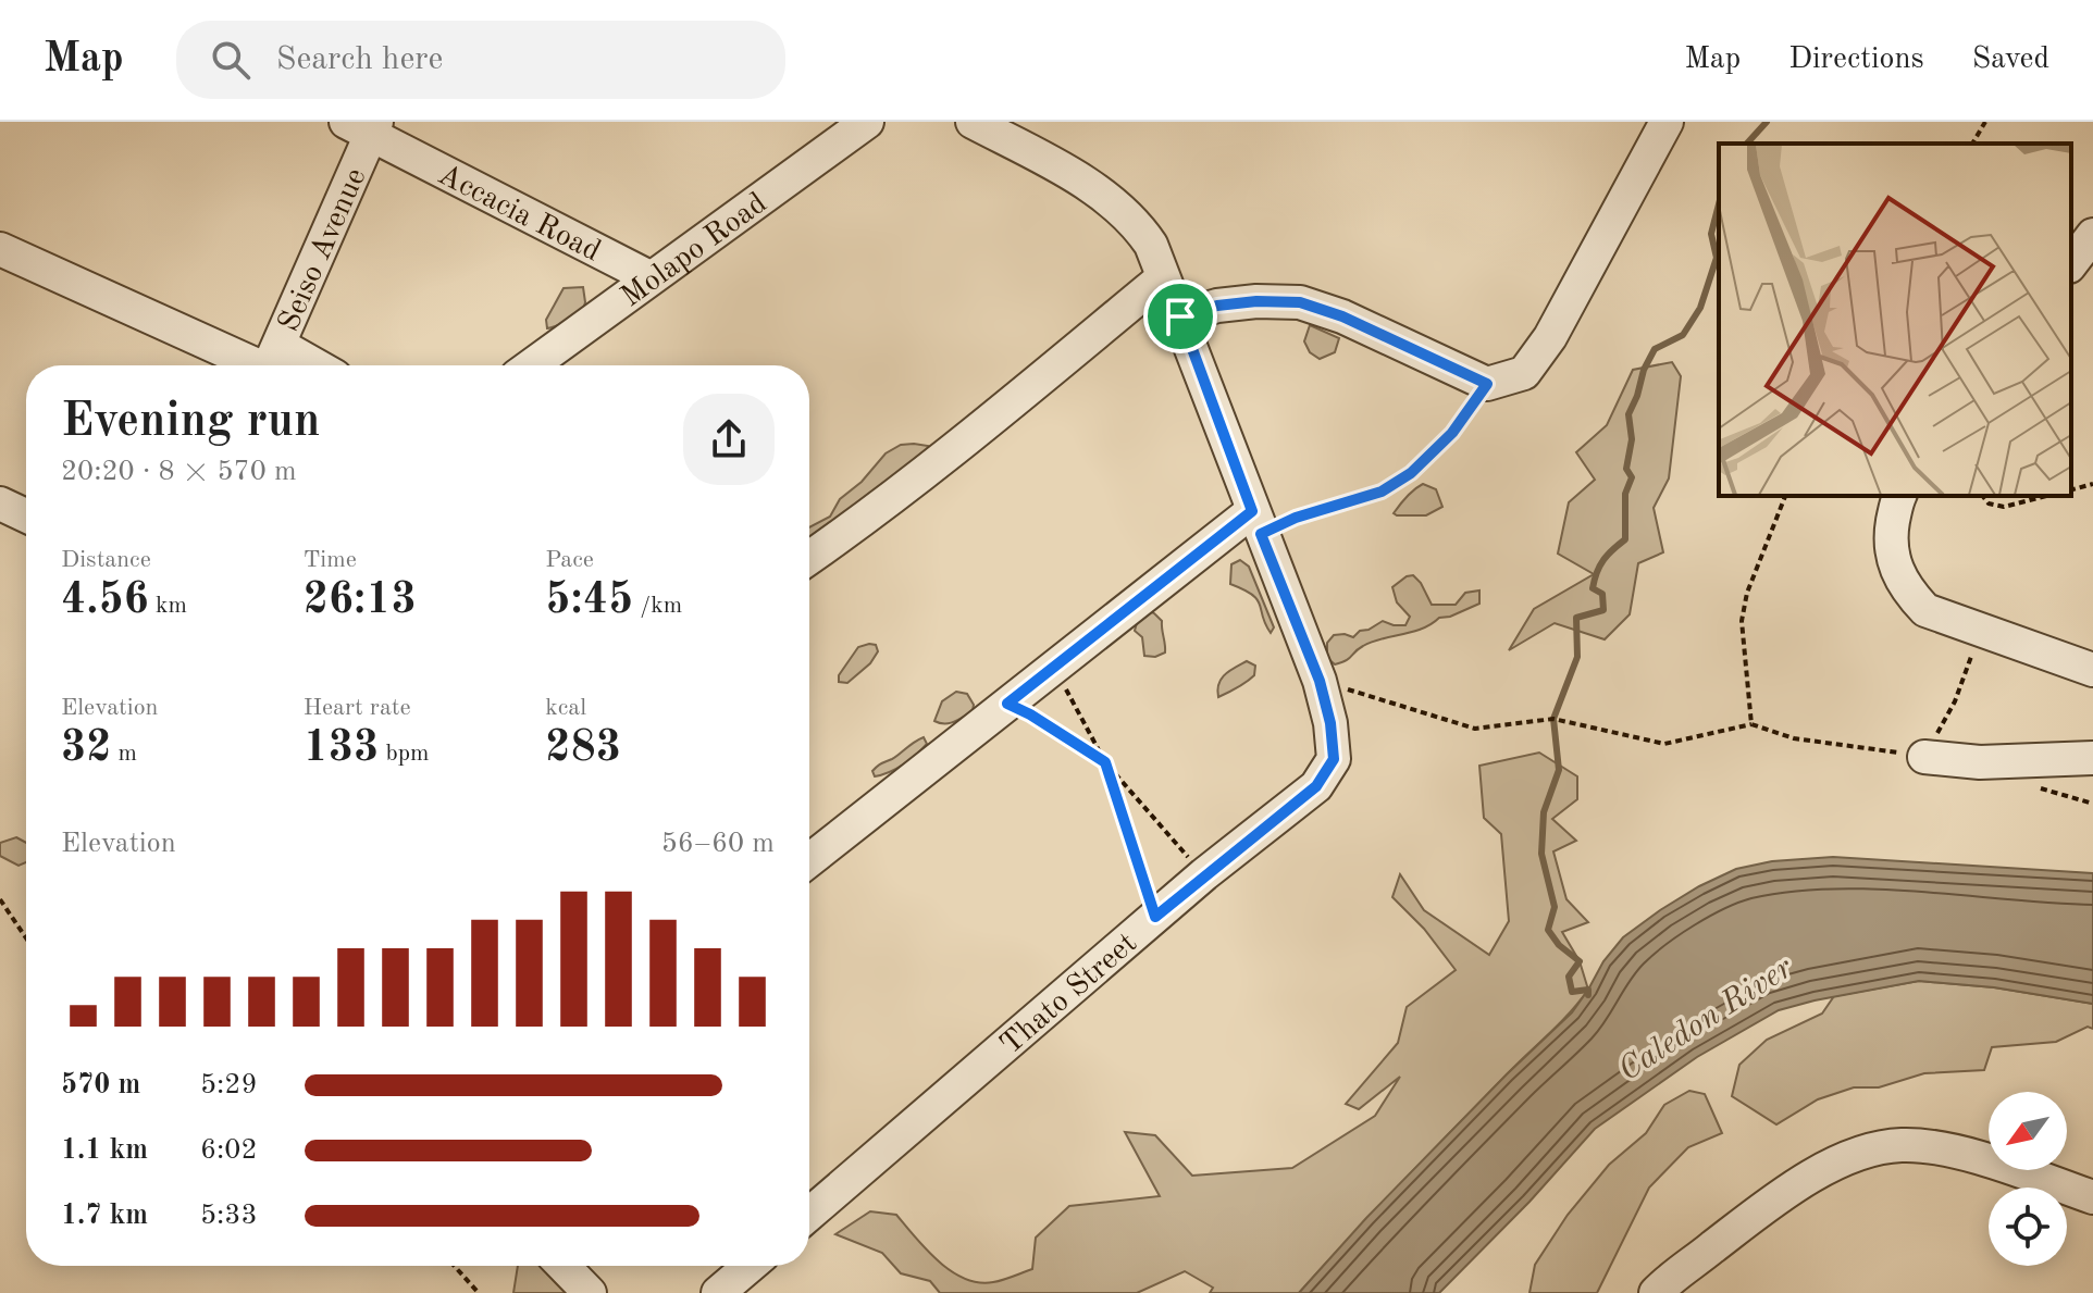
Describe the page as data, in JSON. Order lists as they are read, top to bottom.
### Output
{
  "streets": {
    "street": [
      "Accacia Road",
      "Molapo Road",
      "Seiso Avenue",
      "Thato Street"
    ]
  },
  "crossings": [
    ["Accacia Road", "Molapo Road"],
    ["Accacia Road", "Seiso Avenue"]
  ],
  "water": ["Caledon River"],
  "north": "bottom left",
  "page": {
    "header": "Map",
    "search": "Search here",
    "nav": ["Map", "Directions", "Saved"],
    "heading": ["Evening run", "20:20 · 8 × 570 m"],
    "stats": [
      ["Distance", "4.56 km"],
      ["Time", "26:13"],
      ["Pace", "5:45 /km"],
      ["Elevation", "32 m"],
      ["Heart rate", "133 bpm"],
      ["kcal", "283"]
    ],
    "chart": ["Elevation", "56–60 m"],
    "list": [
      {
        "name": "570 m",
        "note": "5:29"
      },
      {
        "name": "1.1 km",
        "note": "6:02"
      },
      {
        "name": "1.7 km",
        "note": "5:33"
      }
    ]
  }
}
